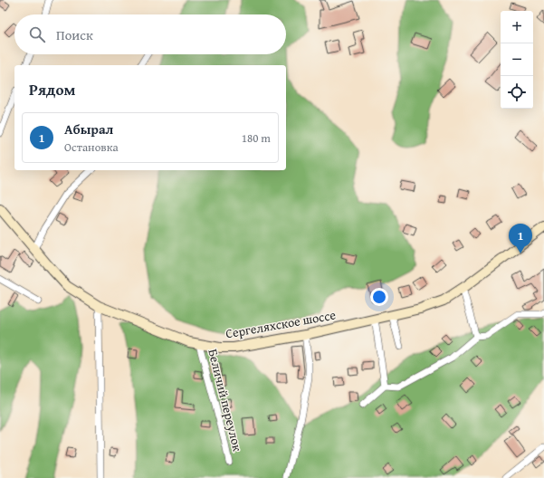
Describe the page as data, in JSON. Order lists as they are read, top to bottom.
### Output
{
  "streets": {
    "main road": ["Сергеляхское шоссе"],
    "street": ["Беличий переулок"]
  },
  "crossings": [
    ["Сергеляхское шоссе", "Беличий переулок"]
  ],
  "page": {
    "map_buttons": ["+", "−"],
    "search": "Поиск",
    "heading": "Рядом",
    "list": [
      {
        "mark": "1",
        "name": "Абырал",
        "note": "Остановка",
        "value": "180 m"
      }
    ],
    "pins": "1"
  }
}
